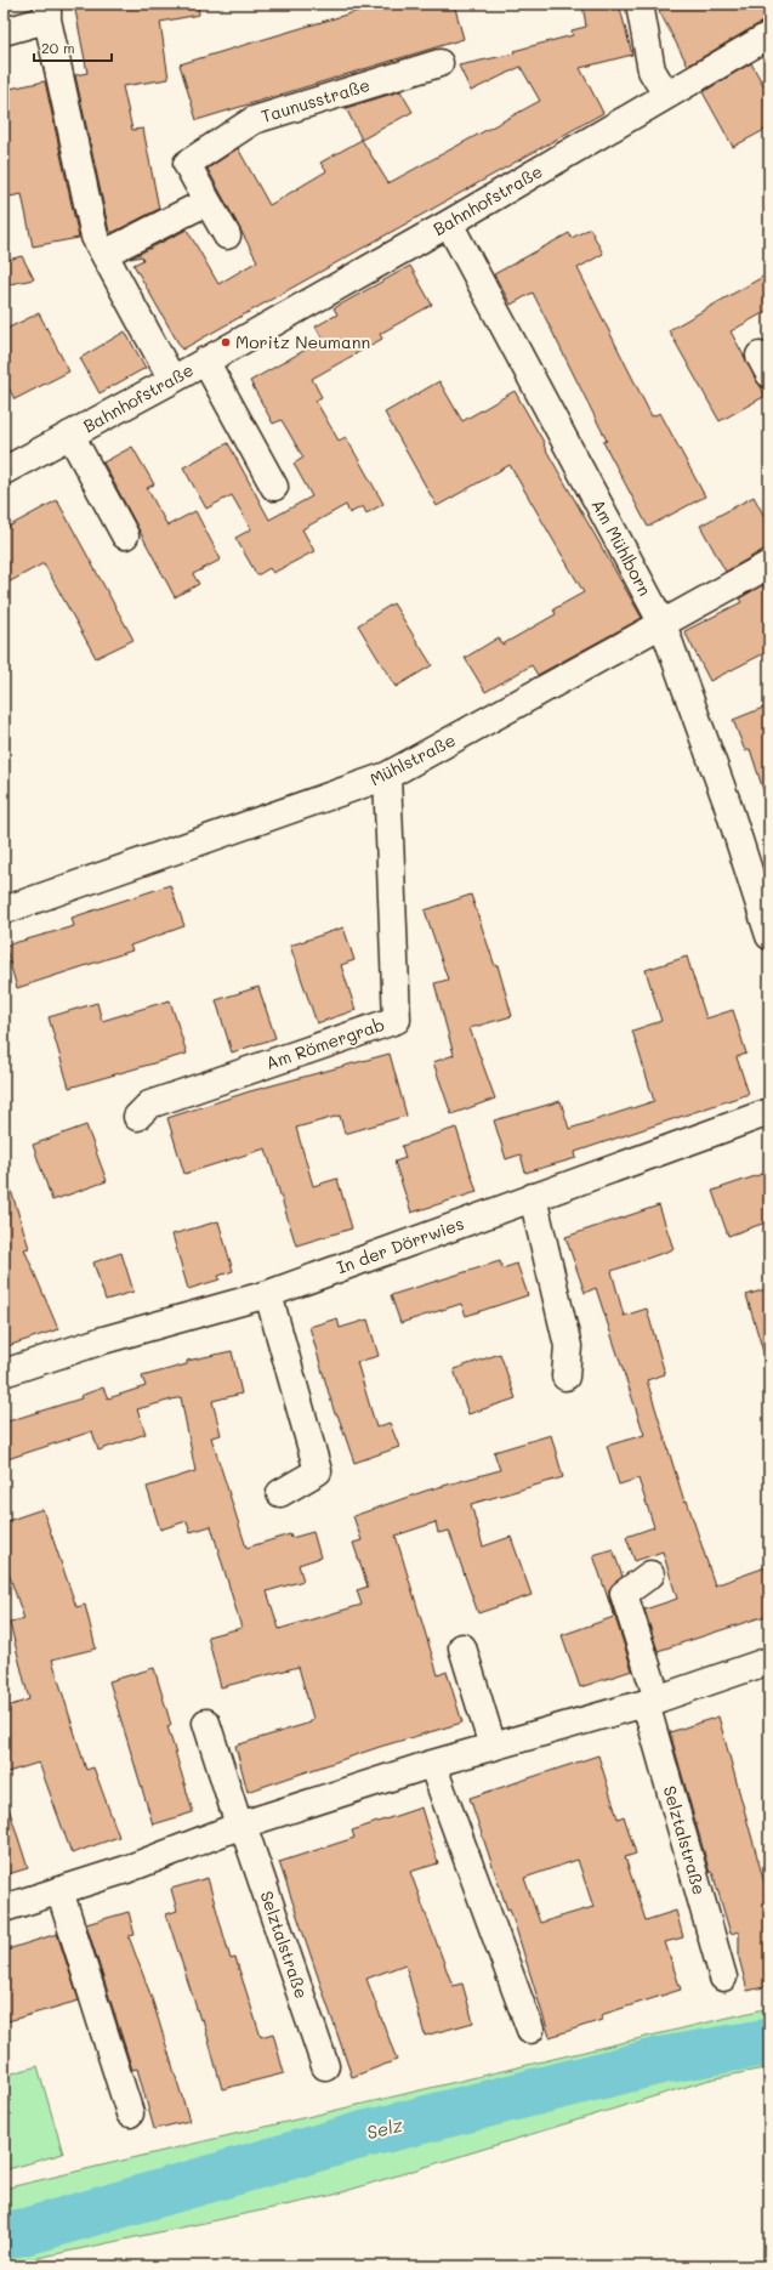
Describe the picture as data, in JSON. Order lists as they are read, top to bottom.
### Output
{
  "streets": {
    "street": [
      "Taunusstraße",
      "Bahnhofstraße",
      "Am Mühlborn",
      "Mühlstraße",
      "Am Römergrab",
      "In der Dörrwies",
      "Selztalstraße"
    ]
  },
  "crossings": [
    ["Bahnhofstraße", "Am Mühlborn"],
    ["Am Mühlborn", "Mühlstraße"],
    ["Mühlstraße", "Am Römergrab"]
  ],
  "water": ["Selz"],
  "places": ["Moritz Neumann"],
  "scale_bar": "20 m"
}
